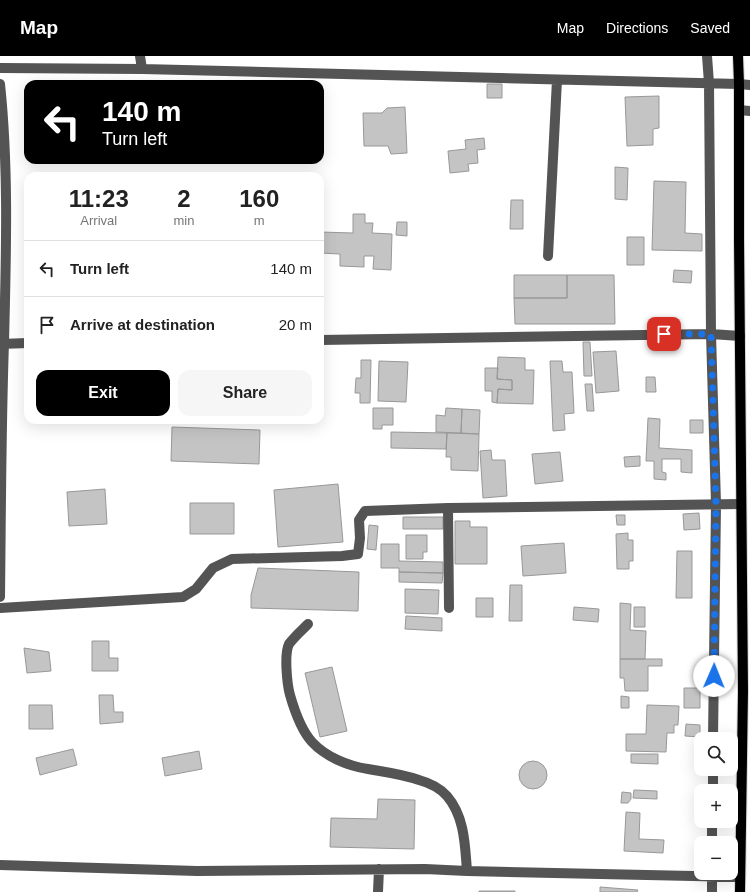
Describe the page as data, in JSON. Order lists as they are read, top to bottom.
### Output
{
  "page": {
    "header": "Map",
    "nav": ["Map", "Directions", "Saved"],
    "turn": ["140 m", "Turn left"],
    "eta": [
      "11:23",
      "Arrival",
      "2",
      "min",
      "160",
      "m"
    ],
    "list": [
      {
        "name": "Turn left",
        "value": "140 m"
      },
      {
        "name": "Arrive at destination",
        "value": "20 m"
      }
    ],
    "buttons": ["Exit", "Share"],
    "map_buttons": ["+", "−"]
  }
}
